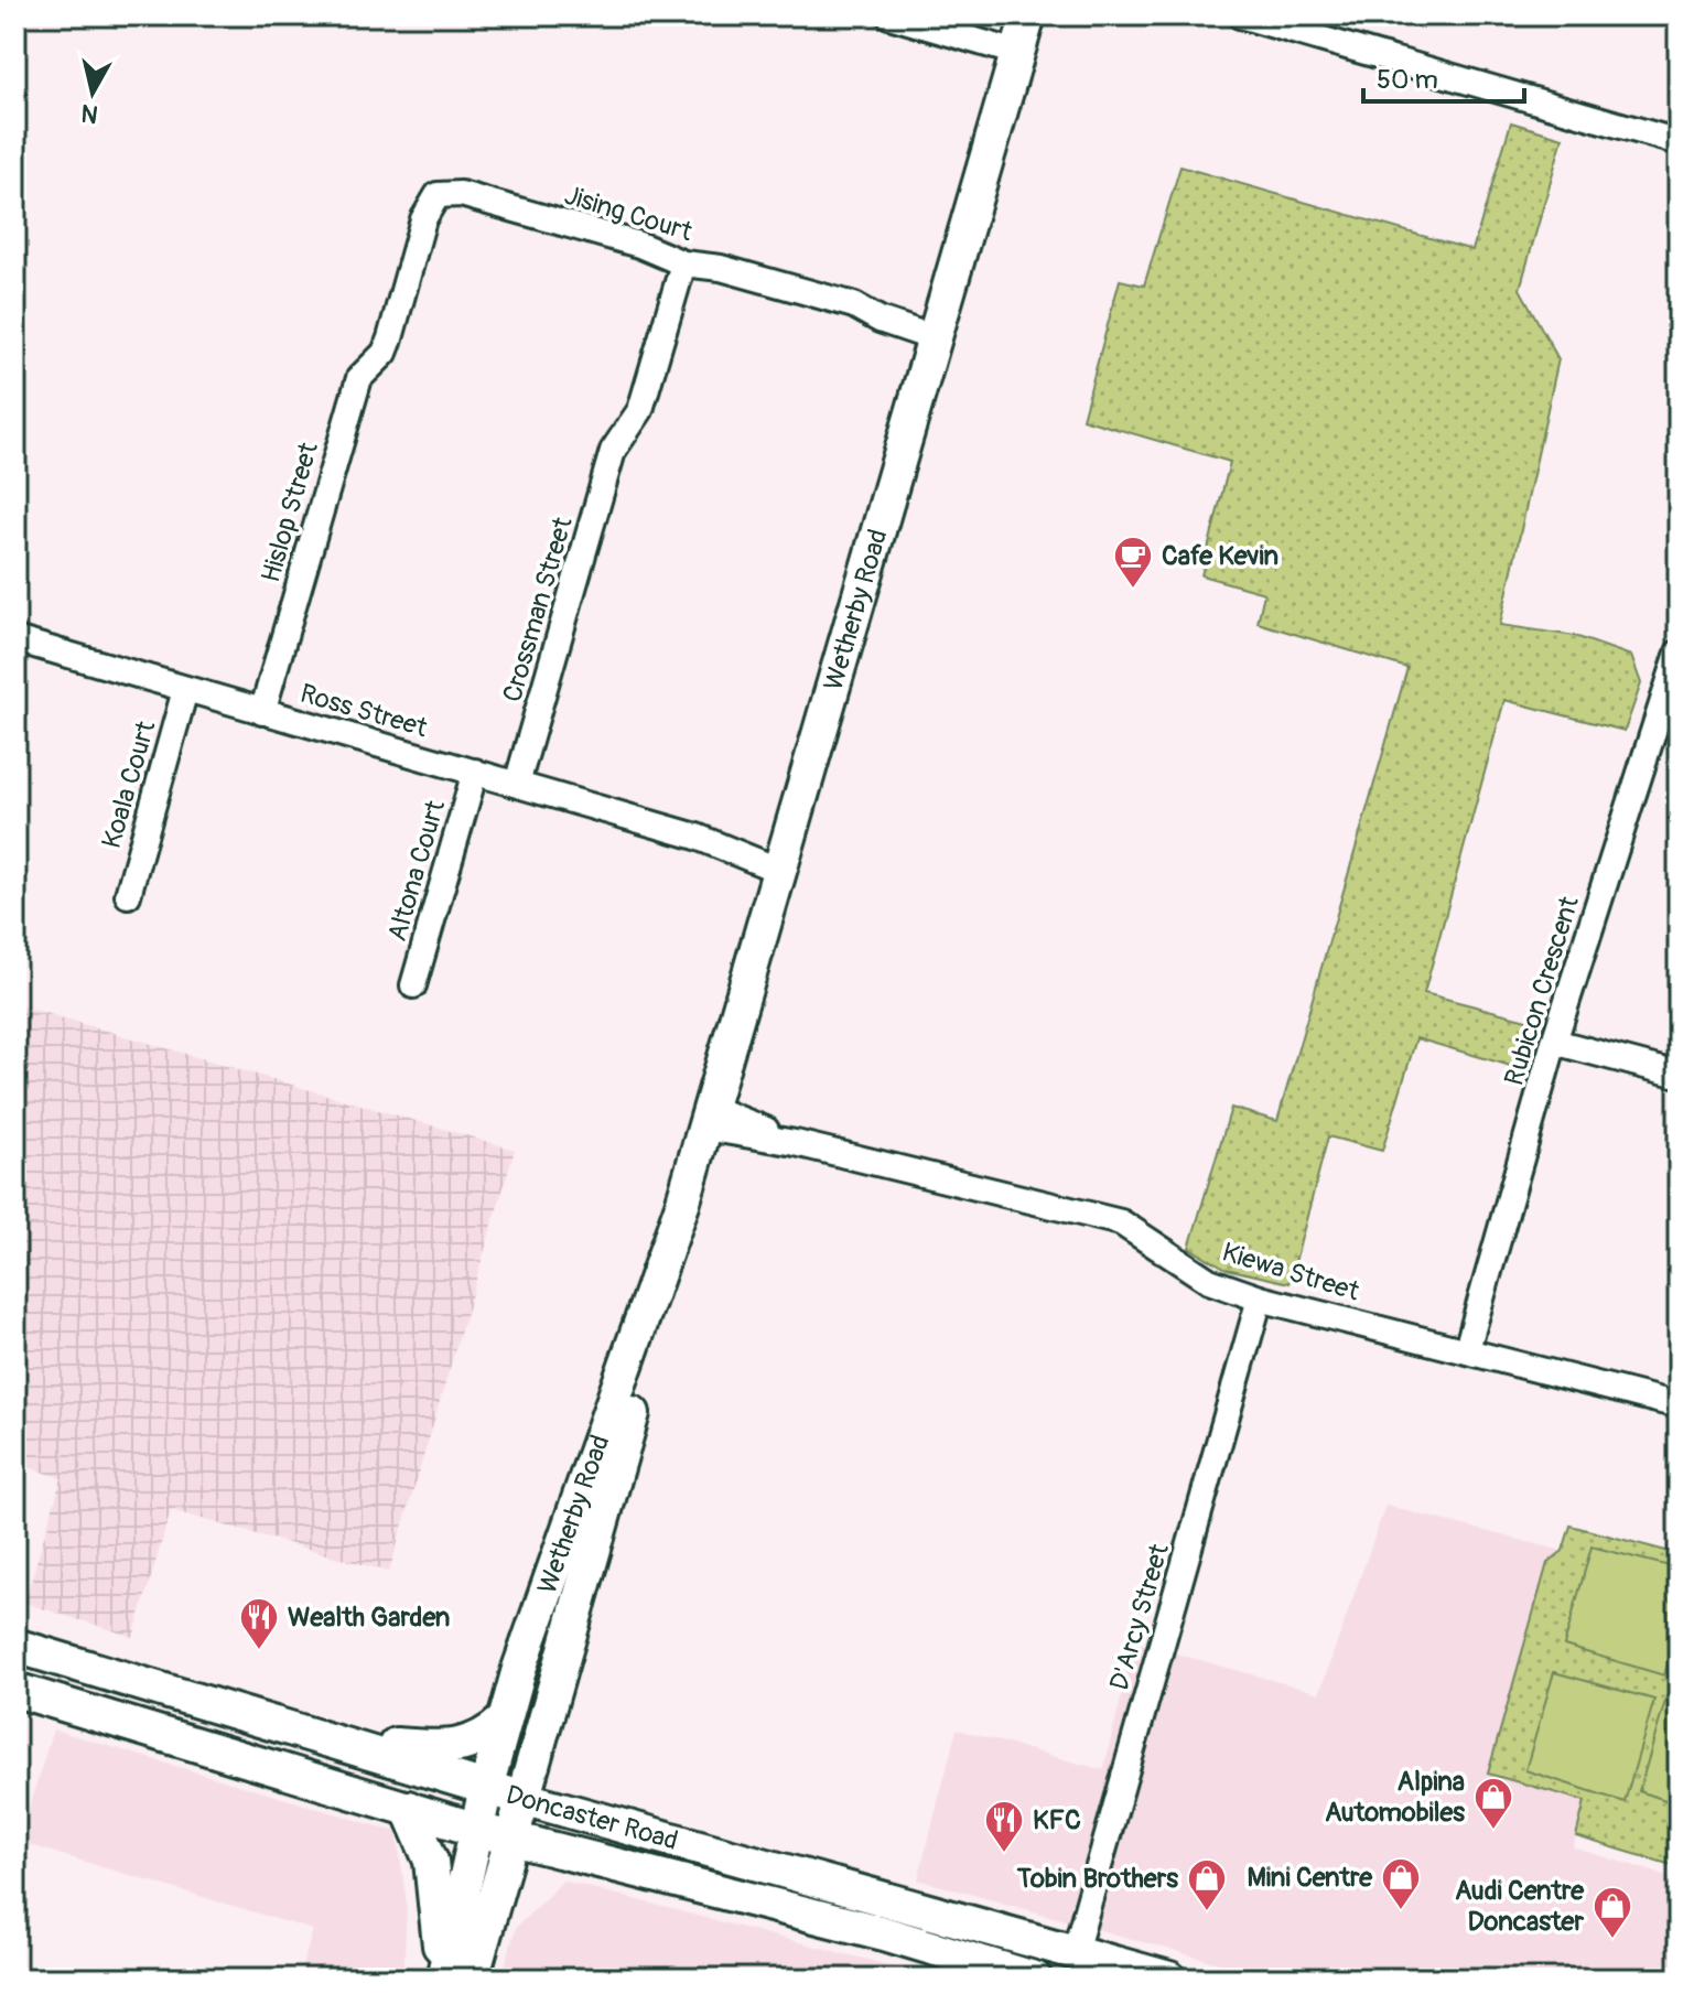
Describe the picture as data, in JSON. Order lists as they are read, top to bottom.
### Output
{
  "streets": {
    "main road": ["Wetherby Road", "Doncaster Road"],
    "street": [
      "Jising Court",
      "Hislop Street",
      "Crossman Street",
      "Ross Street",
      "Koala Court",
      "Altona Court",
      "Rubicon Crescent",
      "Kiewa Street",
      "D'Arcy Street"
    ]
  },
  "crossings": [
    ["Jising Court", "Hislop Street"],
    ["Jising Court", "Crossman Street"],
    ["Jising Court", "Wetherby Road"],
    ["Hislop Street", "Ross Street"],
    ["Crossman Street", "Ross Street"],
    ["Wetherby Road", "Ross Street"],
    ["Wetherby Road", "Kiewa Street"],
    ["Wetherby Road", "Doncaster Road"],
    ["Ross Street", "Koala Court"],
    ["Ross Street", "Altona Court"],
    ["Rubicon Crescent", "Kiewa Street"],
    ["Kiewa Street", "D'Arcy Street"],
    ["D'Arcy Street", "Doncaster Road"]
  ],
  "places": {
    "cafe": ["Cafe Kevin"],
    "restaurant": ["Wealth Garden", "KFC"],
    "shop": [
      "Alpina Automobiles",
      "Mini Centre",
      "Tobin Brothers",
      "Audi Centre Doncaster"
    ]
  },
  "scale_bar": "50 m",
  "north": "bottom"
}
